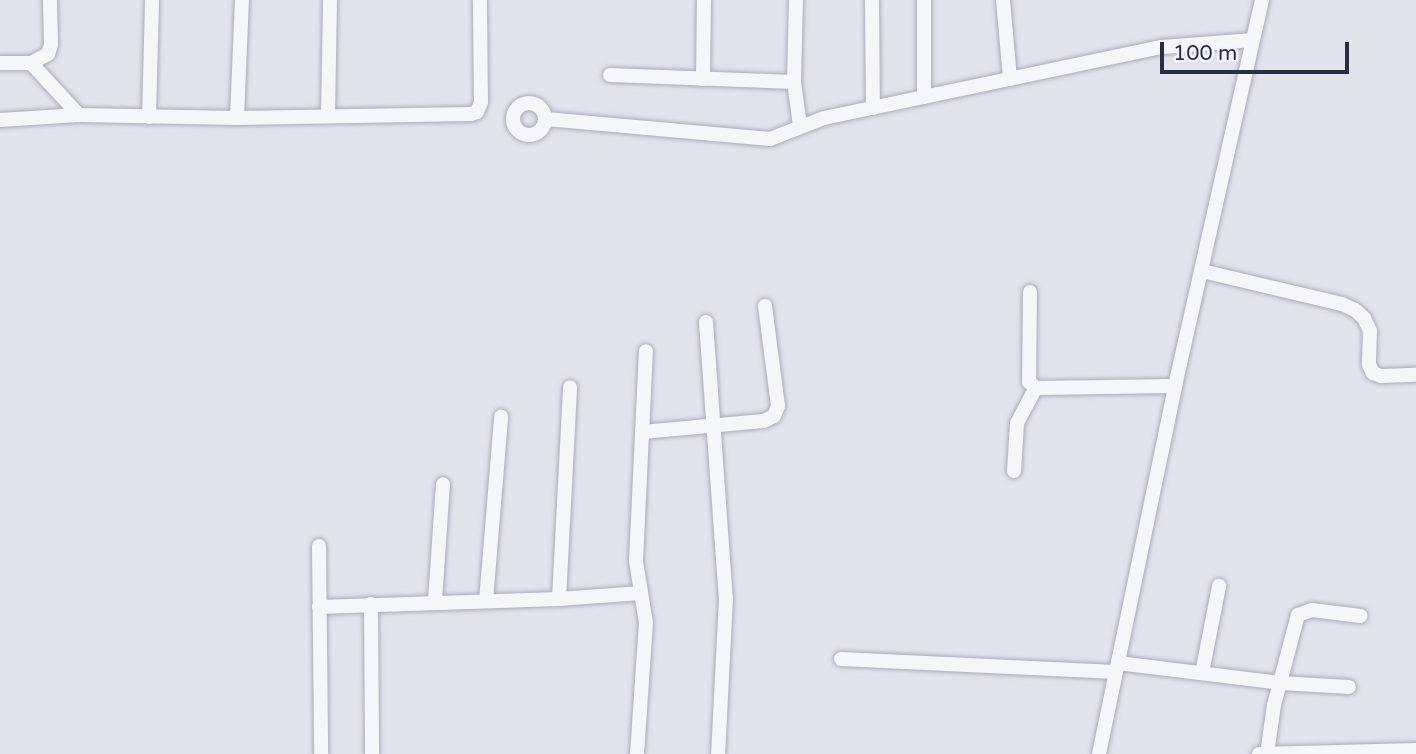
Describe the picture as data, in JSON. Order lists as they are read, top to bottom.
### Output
{
  "scale_bar": "100 m"
}
